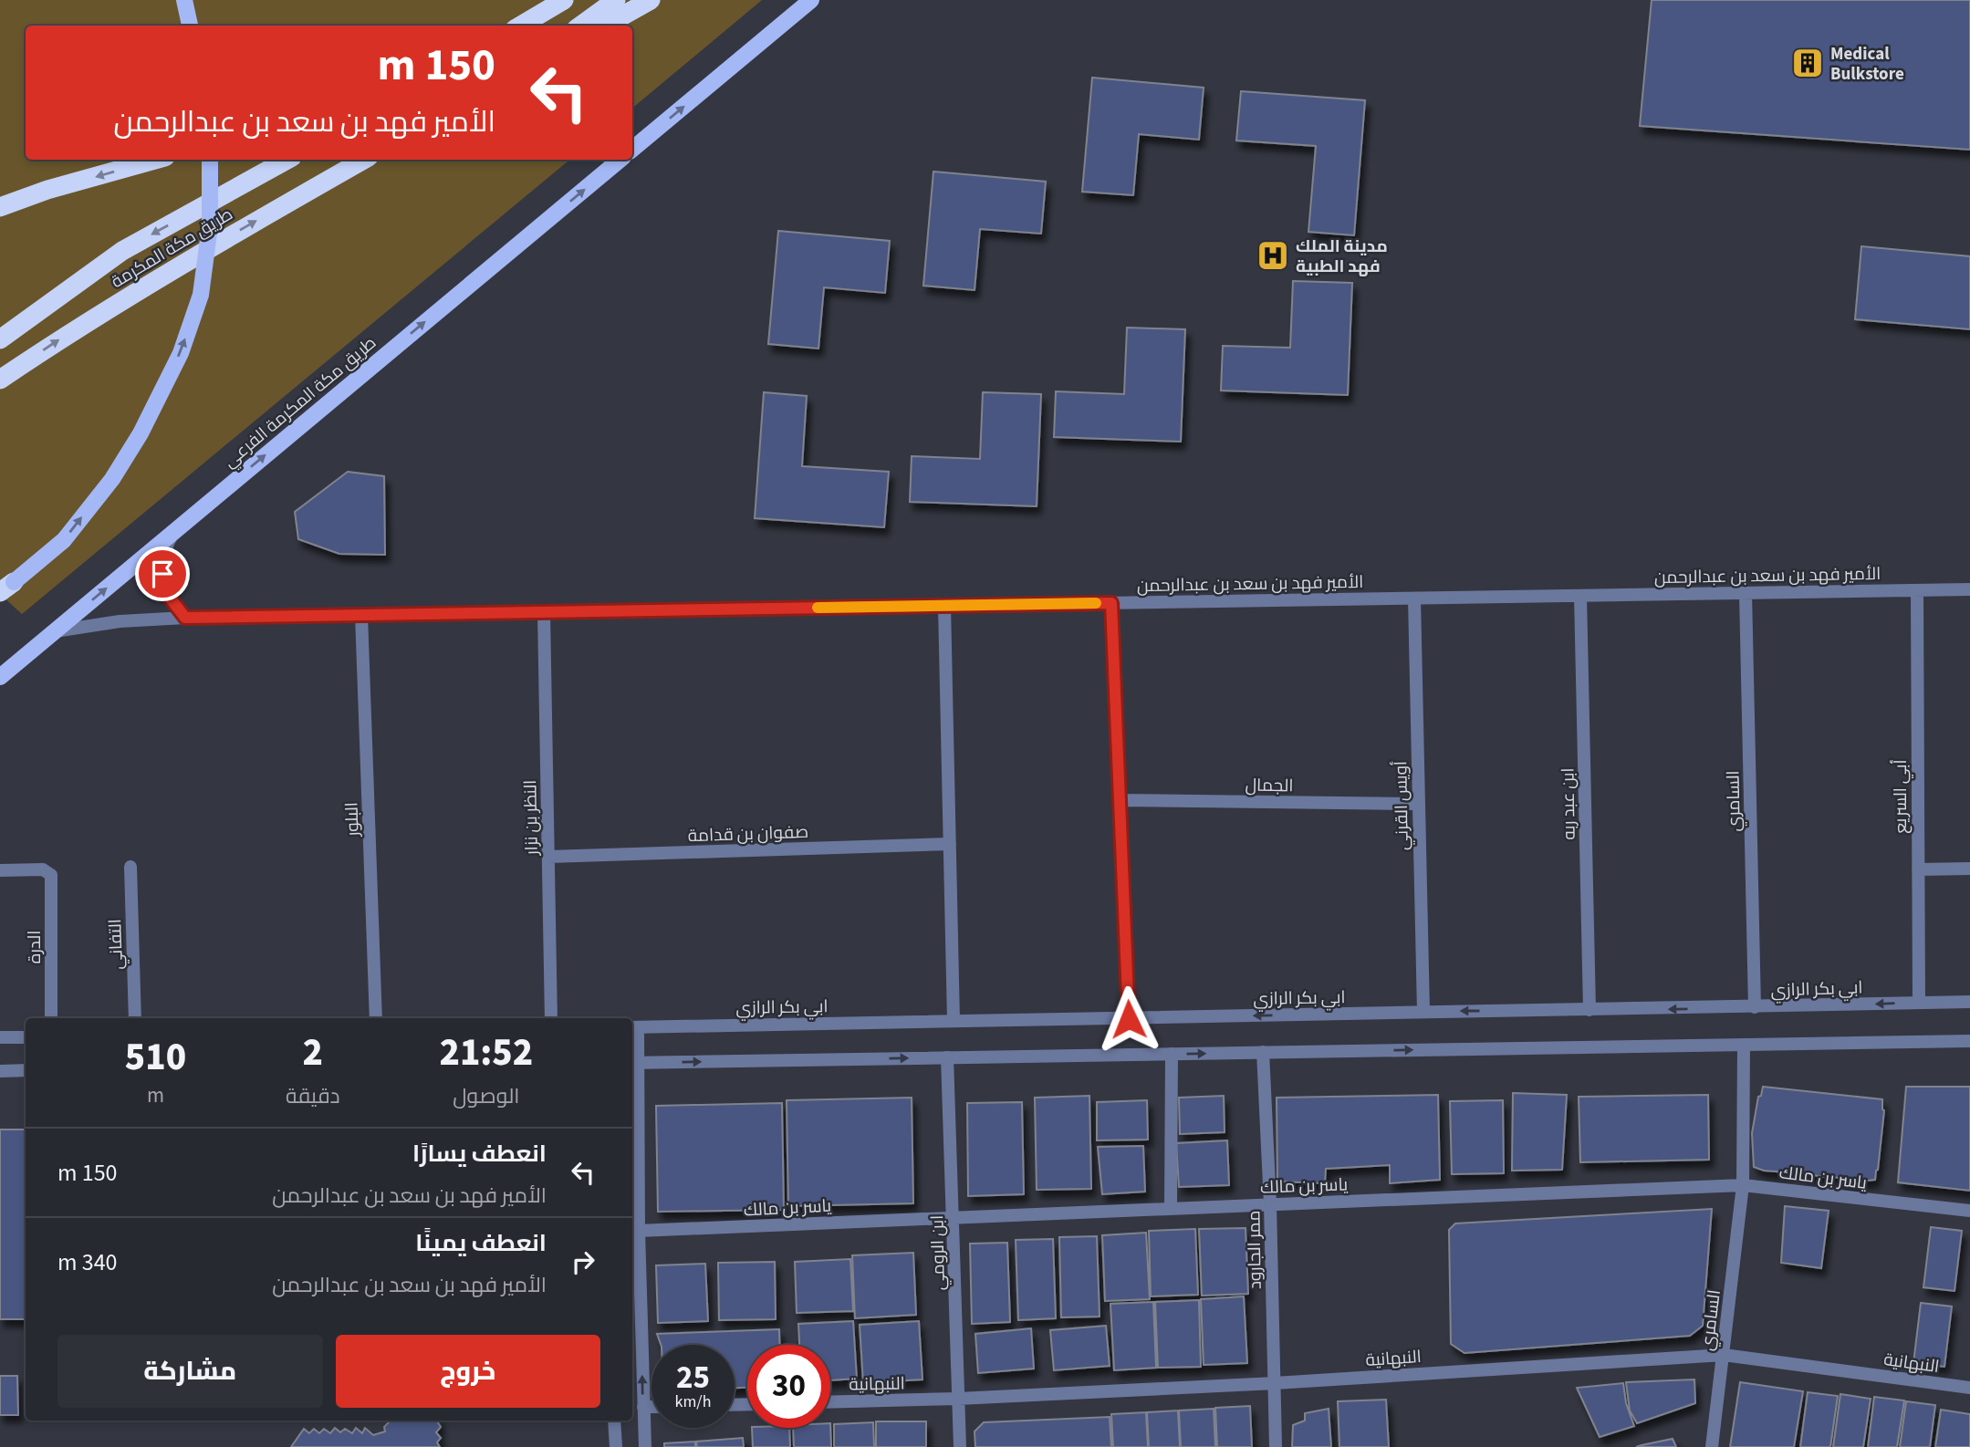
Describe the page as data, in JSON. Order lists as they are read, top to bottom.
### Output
{
  "streets": {
    "highway": ["طريق مكة المكرمة"],
    "main road": ["طريق مكة المكرمة الفرعي"],
    "street": [
      "الأمير فهد بن سعد بن عبدالرحمن",
      "الجمال",
      "أبي السريع",
      "السامري",
      "ابن عبد ربه",
      "أويس القرني",
      "النظر بن نزار",
      "البلور",
      "صفوان بن قدامة",
      "التفاني",
      "الدرة",
      "ابي بكر الرازي",
      "ياسر بن مالك",
      "ممر الجارود",
      "ابن الرومي",
      "النبهانية"
    ]
  },
  "crossings": [
    ["طريق مكة المكرمة الفرعي", "الأمير فهد بن سعد بن عبدالرحمن"],
    ["الأمير فهد بن سعد بن عبدالرحمن", "أبي السريع"],
    ["الأمير فهد بن سعد بن عبدالرحمن", "السامري"],
    ["الأمير فهد بن سعد بن عبدالرحمن", "ابن عبد ربه"],
    ["الأمير فهد بن سعد بن عبدالرحمن", "أويس القرني"],
    ["الأمير فهد بن سعد بن عبدالرحمن", "النظر بن نزار"],
    ["الأمير فهد بن سعد بن عبدالرحمن", "البلور"],
    ["الجمال", "أويس القرني"],
    ["أبي السريع", "ابي بكر الرازي"],
    ["السامري", "ابي بكر الرازي"],
    ["السامري", "ياسر بن مالك"],
    ["السامري", "النبهانية"],
    ["ابن عبد ربه", "ابي بكر الرازي"],
    ["أويس القرني", "ابي بكر الرازي"],
    ["النظر بن نزار", "صفوان بن قدامة"],
    ["ياسر بن مالك", "ممر الجارود"],
    ["ياسر بن مالك", "ابن الرومي"],
    ["ممر الجارود", "النبهانية"],
    ["ابن الرومي", "النبهانية"]
  ],
  "one_way": ["طريق مكة المكرمة الفرعي"],
  "places": {
    "building": ["Medical Bulkstore"],
    "hospital": ["مدينة الملك فهد الطبية"]
  },
  "page": {
    "turn": ["150 m", "الأمير فهد بن سعد بن عبدالرحمن"],
    "eta": [
      "21:52",
      "الوصول",
      "2",
      "دقيقة",
      "510",
      "m"
    ],
    "list": [
      {
        "name": "انعطف يسارًا",
        "note": "الأمير فهد بن سعد بن عبدالرحمن",
        "value": "150 m"
      },
      {
        "name": "انعطف يمينًا",
        "note": "الأمير فهد بن سعد بن عبدالرحمن",
        "value": "340 m"
      }
    ],
    "buttons": ["خروج", "مشاركة"],
    "speed": "25 km/h",
    "limit": "30"
  }
}
